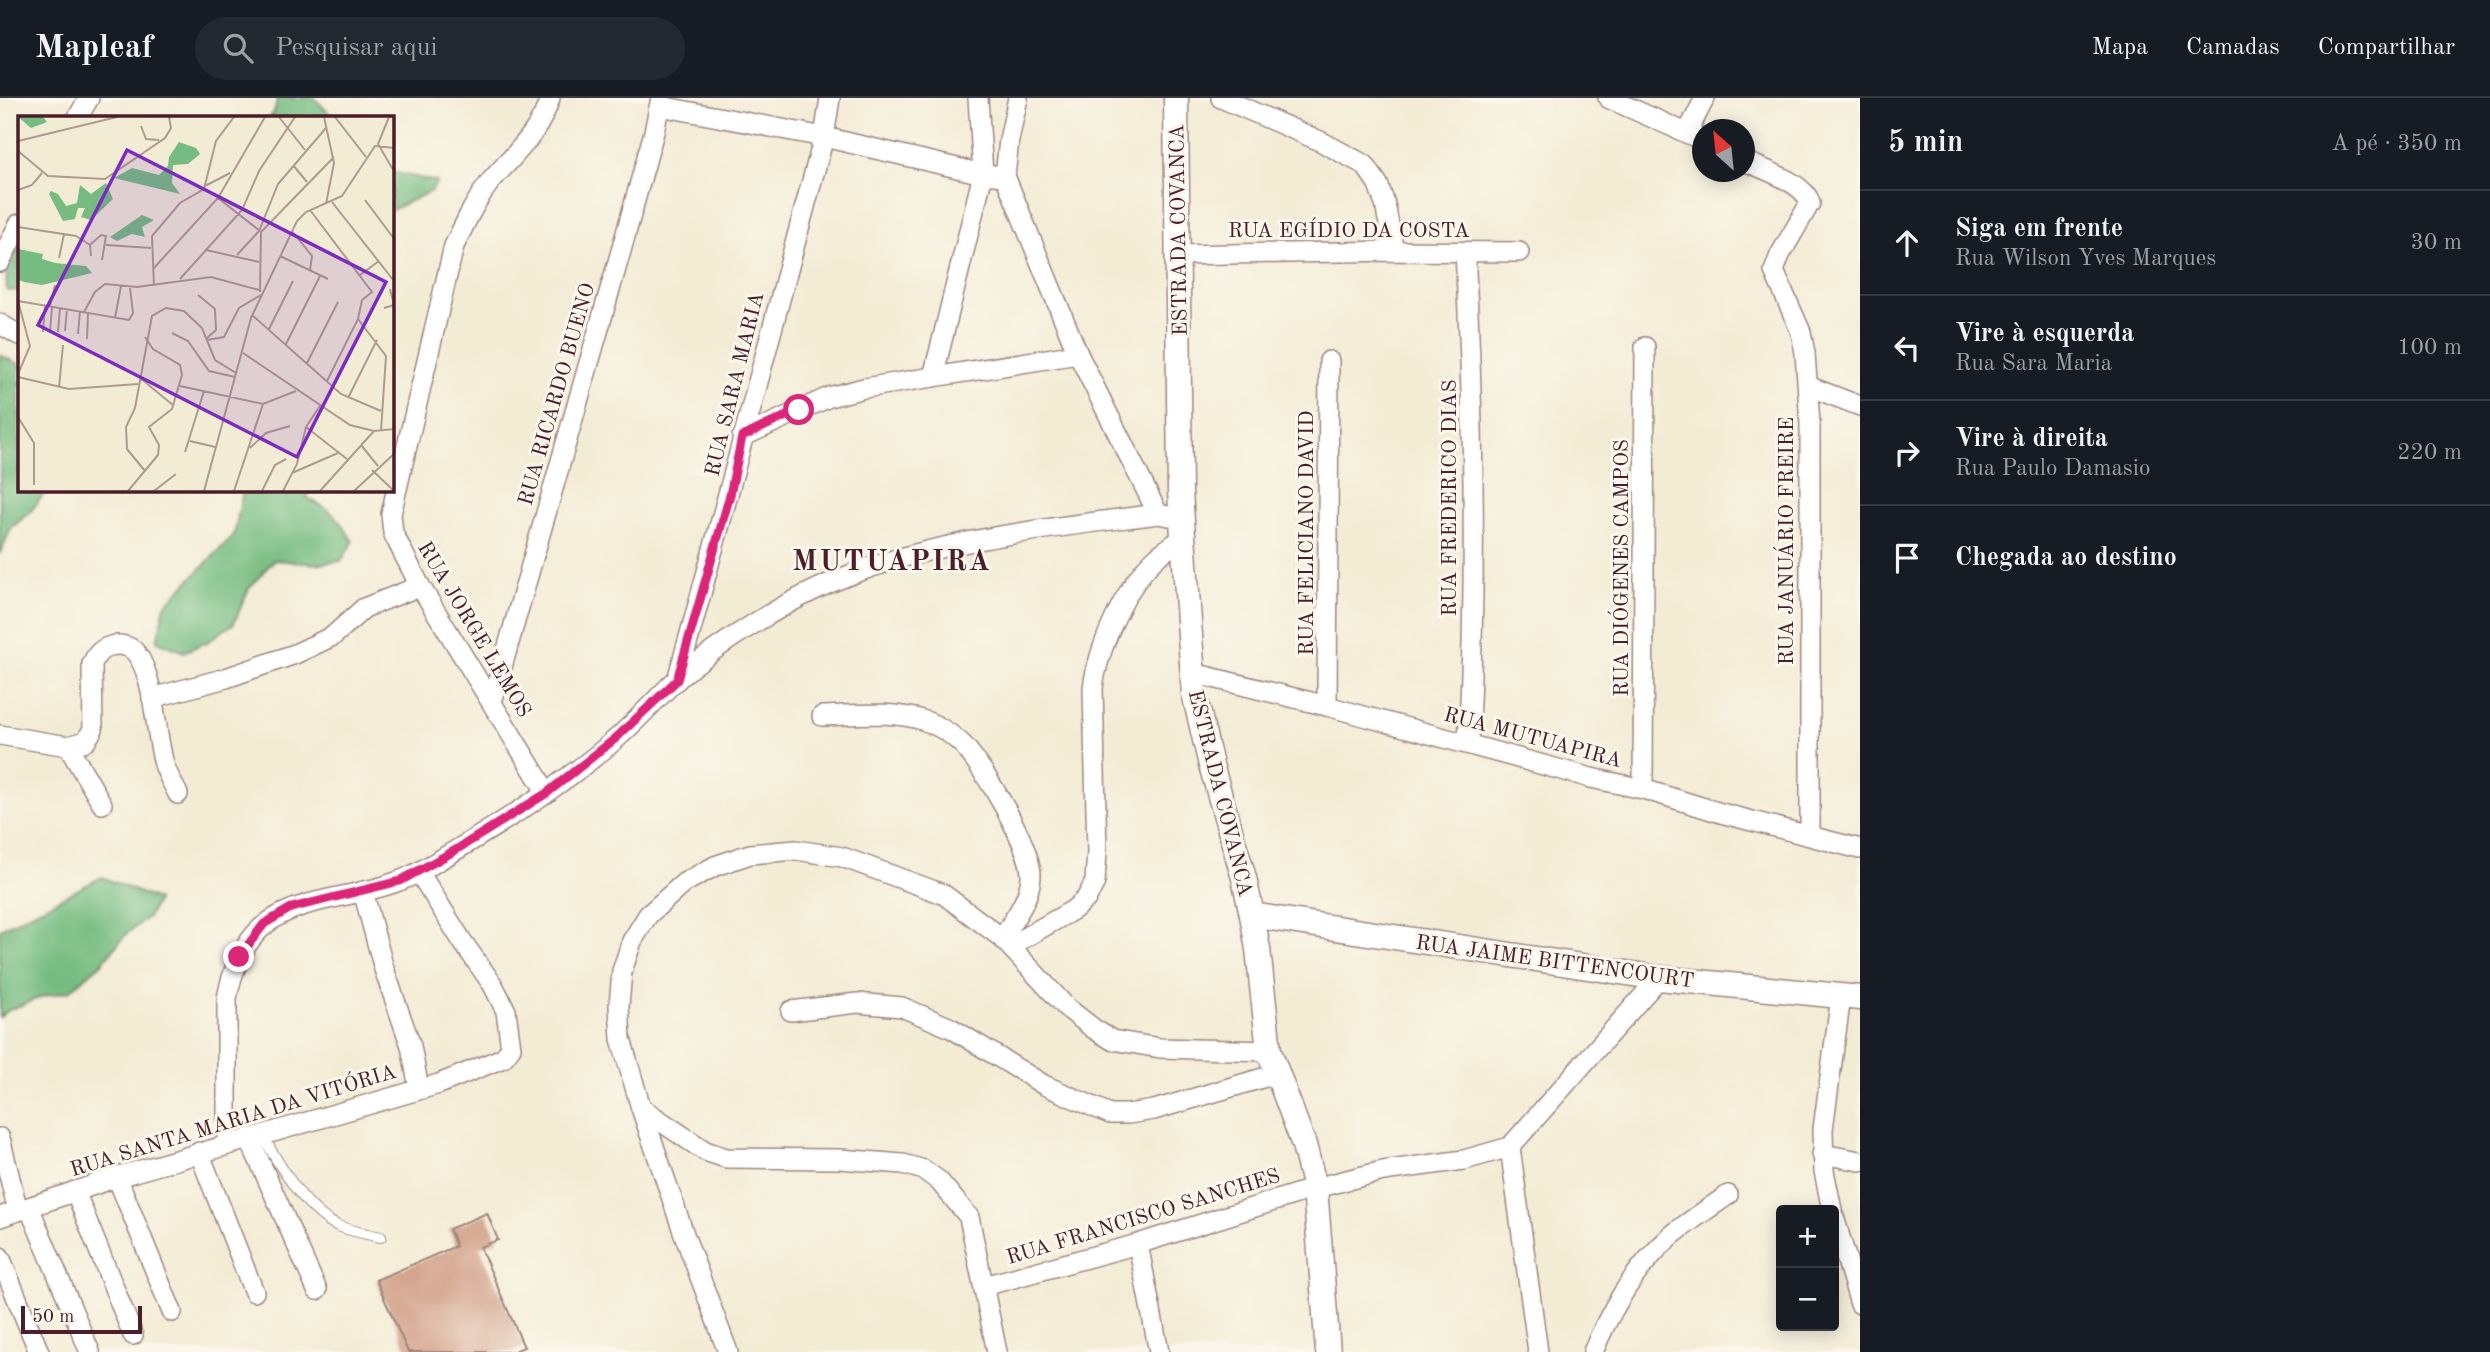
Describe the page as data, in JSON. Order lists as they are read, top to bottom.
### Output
{
  "streets": {
    "street": [
      "ESTRADA COVANCA",
      "RUA EGÍDIO DA COSTA",
      "RUA SARA MARIA",
      "RUA RICARDO BUENO",
      "RUA FREDERICO DIAS",
      "RUA FELICIANO DAVID",
      "RUA JANUÁRIO FREIRE",
      "RUA DIÓGENES CAMPOS",
      "RUA JORGE LEMOS",
      "RUA MUTUAPIRA",
      "RUA JAIME BITTENCOURT",
      "RUA SANTA MARIA DA VITÓRIA",
      "RUA FRANCISCO SANCHES"
    ]
  },
  "crossings": [
    ["ESTRADA COVANCA", "RUA EGÍDIO DA COSTA"],
    ["ESTRADA COVANCA", "RUA MUTUAPIRA"],
    ["ESTRADA COVANCA", "RUA JAIME BITTENCOURT"],
    ["ESTRADA COVANCA", "RUA FRANCISCO SANCHES"],
    ["RUA EGÍDIO DA COSTA", "RUA FREDERICO DIAS"],
    ["RUA RICARDO BUENO", "RUA JORGE LEMOS"],
    ["RUA FREDERICO DIAS", "RUA MUTUAPIRA"],
    ["RUA FELICIANO DAVID", "RUA MUTUAPIRA"],
    ["RUA JANUÁRIO FREIRE", "RUA MUTUAPIRA"],
    ["RUA DIÓGENES CAMPOS", "RUA MUTUAPIRA"]
  ],
  "districts": ["MUTUAPIRA"],
  "scale_bar": "50 m",
  "north": "top left",
  "page": {
    "header": "Mapleaf",
    "search": "Pesquisar aqui",
    "nav": ["Mapa", "Camadas", "Compartilhar"],
    "heading": ["5 min", "A pé · 350 m"],
    "list": [
      ["Siga em frente", "Rua Wilson Yves Marques", "30 m"],
      ["Vire à esquerda", "Rua Sara Maria", "100 m"],
      ["Vire à direita", "Rua Paulo Damasio", "220 m"],
      "Chegada ao destino"
    ],
    "map_buttons": ["+", "−"],
    "scale": "50 m"
  }
}
